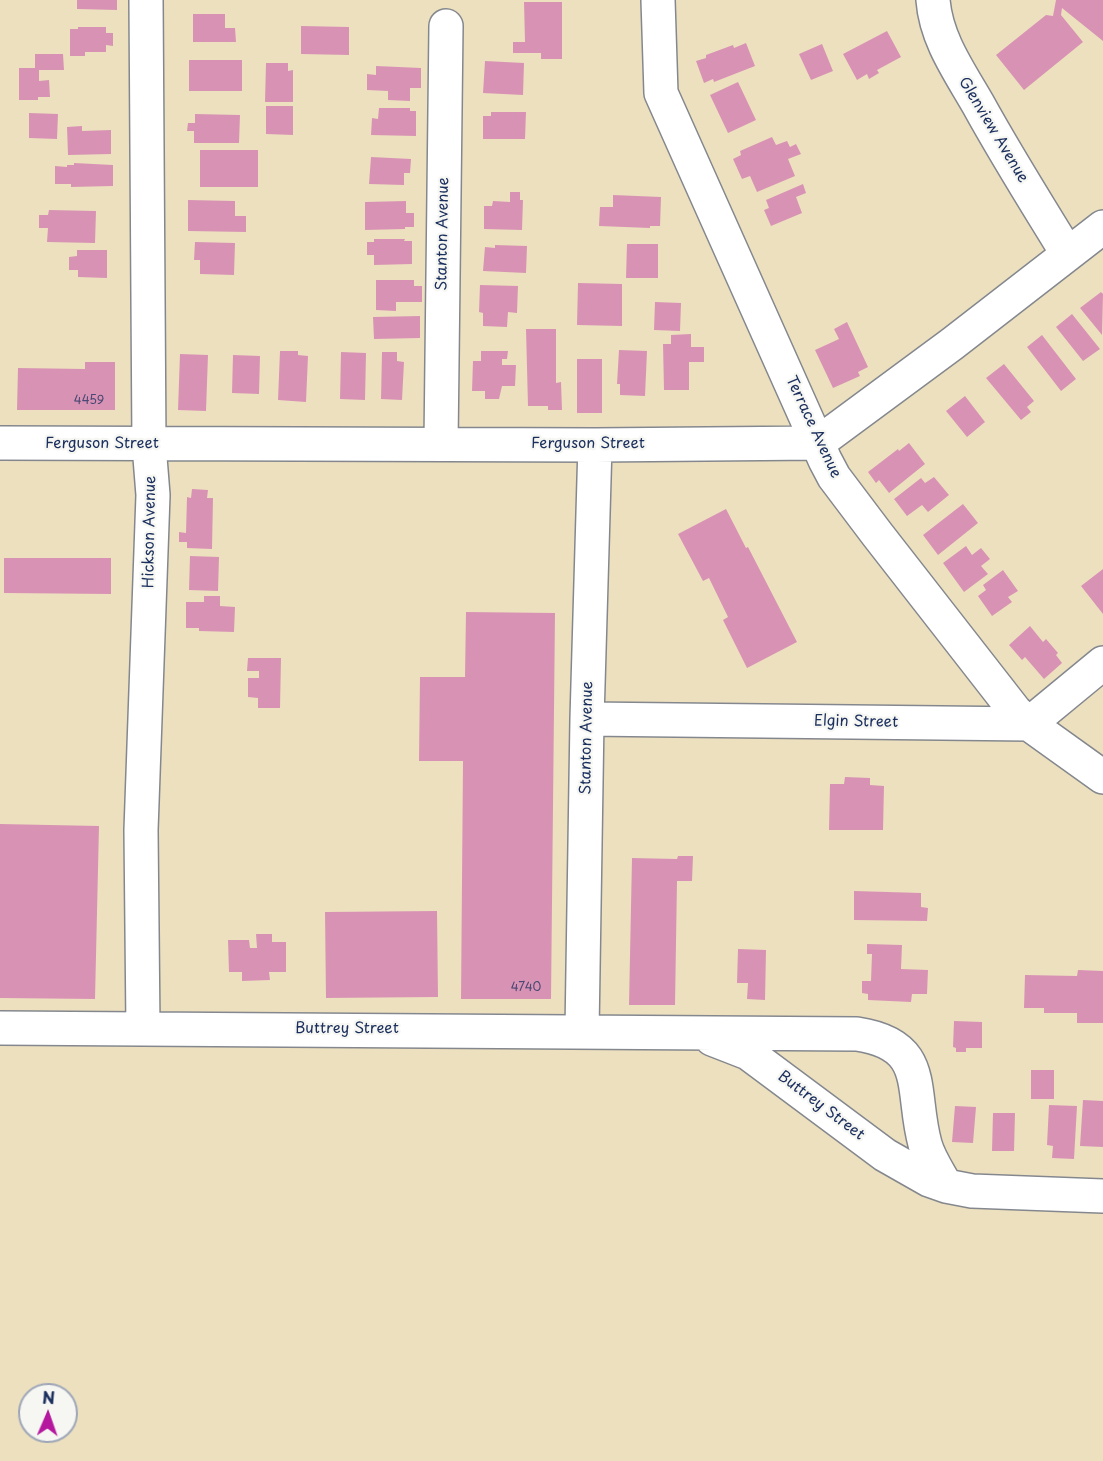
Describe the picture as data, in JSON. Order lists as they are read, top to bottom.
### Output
{
  "streets": {
    "street": [
      "Glenview Avenue",
      "Stanton Avenue",
      "Terrace Avenue",
      "Ferguson Street",
      "Hickson Avenue",
      "Elgin Street",
      "Buttrey Street"
    ]
  },
  "crossings": [
    ["Stanton Avenue", "Ferguson Street"],
    ["Stanton Avenue", "Elgin Street"],
    ["Stanton Avenue", "Buttrey Street"],
    ["Terrace Avenue", "Ferguson Street"],
    ["Terrace Avenue", "Elgin Street"],
    ["Ferguson Street", "Hickson Avenue"],
    ["Hickson Avenue", "Buttrey Street"]
  ],
  "house_numbers": ["4459", "4740"],
  "north": "top"
}
